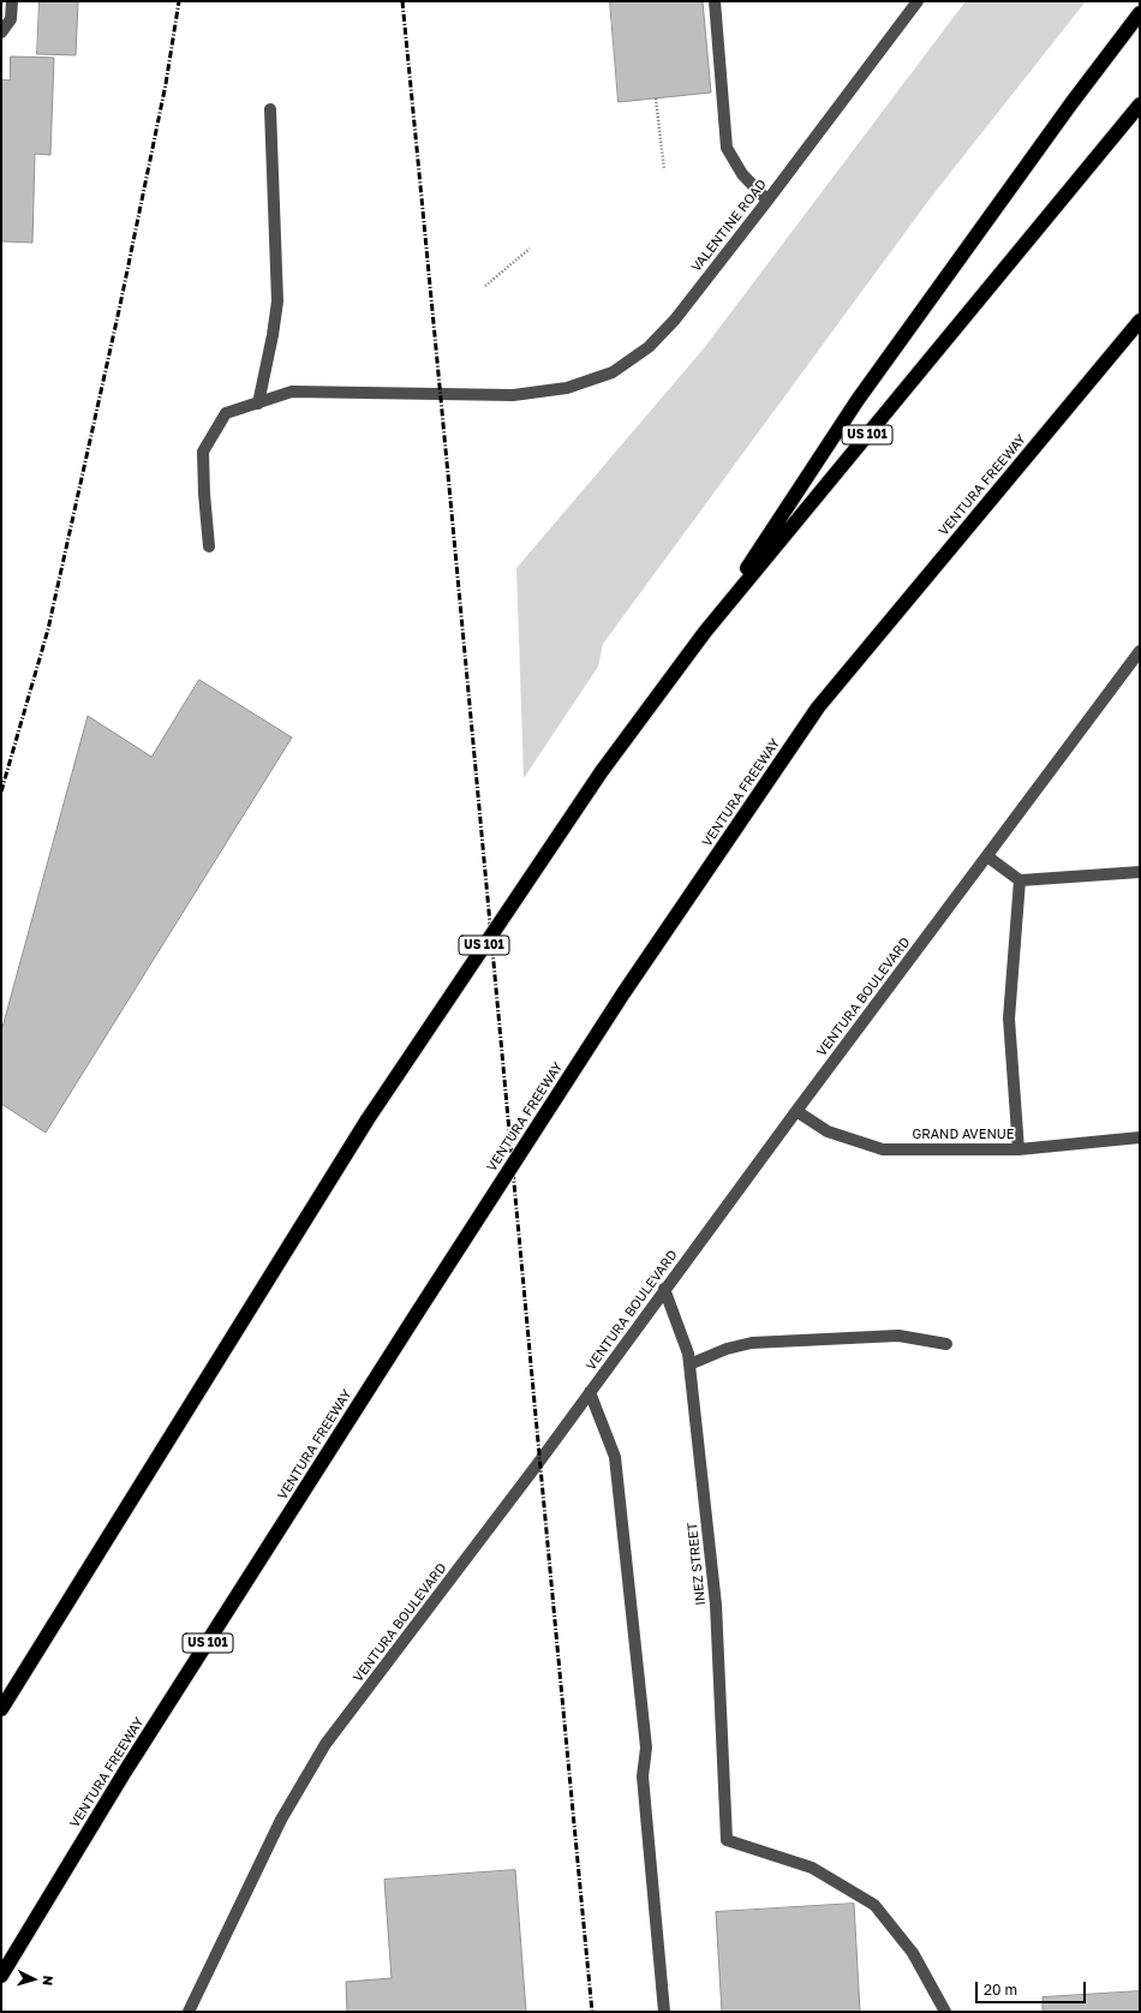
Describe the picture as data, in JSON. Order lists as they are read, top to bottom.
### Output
{
  "streets": {
    "highway": ["US 101", "VENTURA FREEWAY"],
    "street": [
      "VALENTINE ROAD",
      "VENTURA BOULEVARD",
      "GRAND AVENUE",
      "INEZ STREET"
    ]
  },
  "crossings": [
    ["VENTURA BOULEVARD", "GRAND AVENUE"],
    ["VENTURA BOULEVARD", "INEZ STREET"]
  ],
  "scale_bar": "20 m",
  "north": "right"
}
